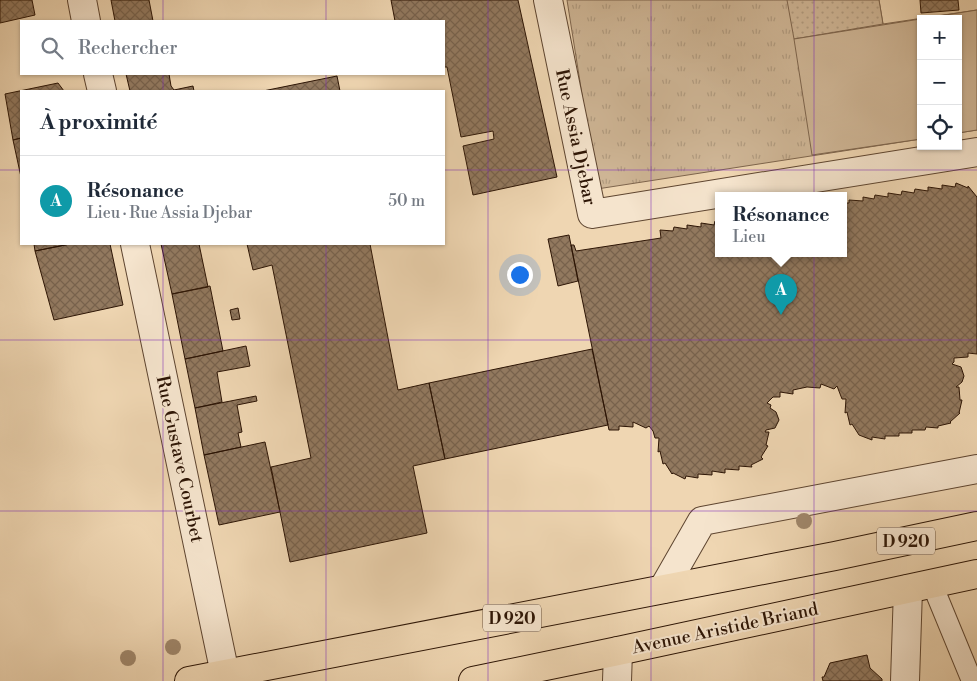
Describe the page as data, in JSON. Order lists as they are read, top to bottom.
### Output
{
  "streets": {
    "main road": ["D 920", "Avenue Aristide Briand"],
    "street": ["Rue Assia Djebar", "Rue Gustave Courbet"]
  },
  "crossings": [
    ["Rue Gustave Courbet", "D 920"]
  ],
  "page": {
    "map_buttons": ["+", "−"],
    "search": "Rechercher",
    "heading": "À proximité",
    "list": [
      {
        "mark": "A",
        "name": "Résonance",
        "note": "Lieu · Rue Assia Djebar",
        "value": "50 m"
      }
    ],
    "popup": ["Résonance", "Lieu"],
    "pins": "A"
  }
}
